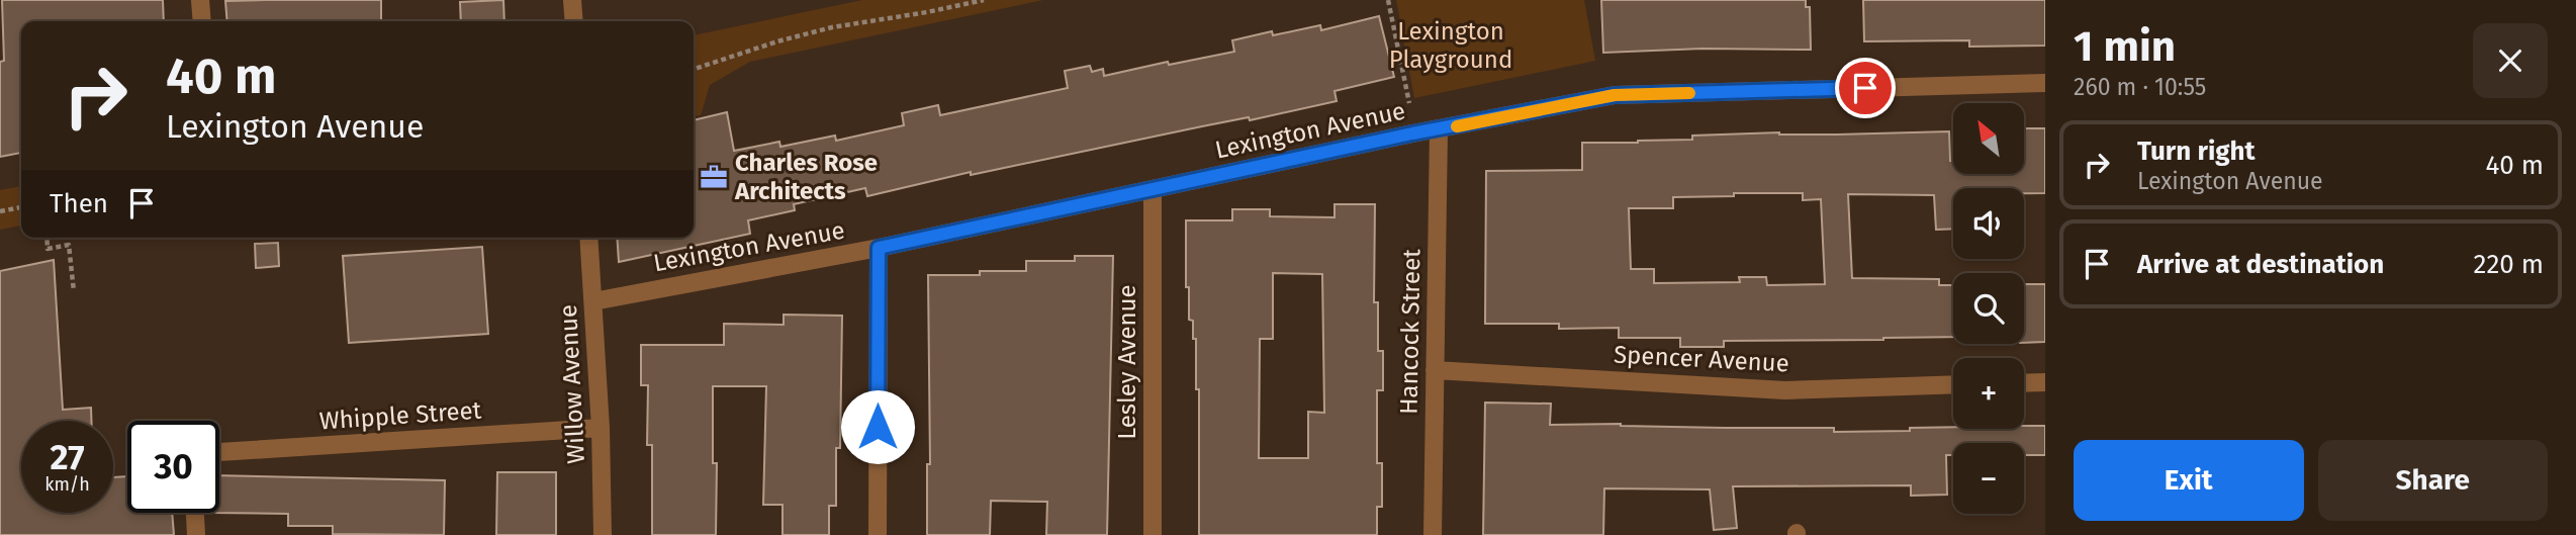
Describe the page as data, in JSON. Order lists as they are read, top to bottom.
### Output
{
  "streets": {
    "street": [
      "Lexington Avenue",
      "Hancock Street",
      "Spencer Avenue",
      "Lesley Avenue",
      "Willow Avenue",
      "Whipple Street"
    ]
  },
  "crossings": [
    ["Lexington Avenue", "Hancock Street"],
    ["Lexington Avenue", "Lesley Avenue"],
    ["Lexington Avenue", "Willow Avenue"],
    ["Hancock Street", "Spencer Avenue"],
    ["Willow Avenue", "Whipple Street"]
  ],
  "parks": ["Lexington Playground"],
  "places": {
    "office": ["Charles Rose Architects"]
  },
  "north": "top left",
  "page": {
    "heading": ["1 min", "260 m · 10:55"],
    "turn": ["40 m", "Lexington Avenue"],
    "map_buttons": ["+", "−"],
    "list": [
      {
        "name": "Turn right",
        "note": "Lexington Avenue",
        "value": "40 m"
      },
      {
        "name": "Arrive at destination",
        "value": "220 m"
      }
    ],
    "then": "Then",
    "speed": "27 km/h",
    "limit": "30",
    "buttons": ["Exit", "Share"]
  }
}
